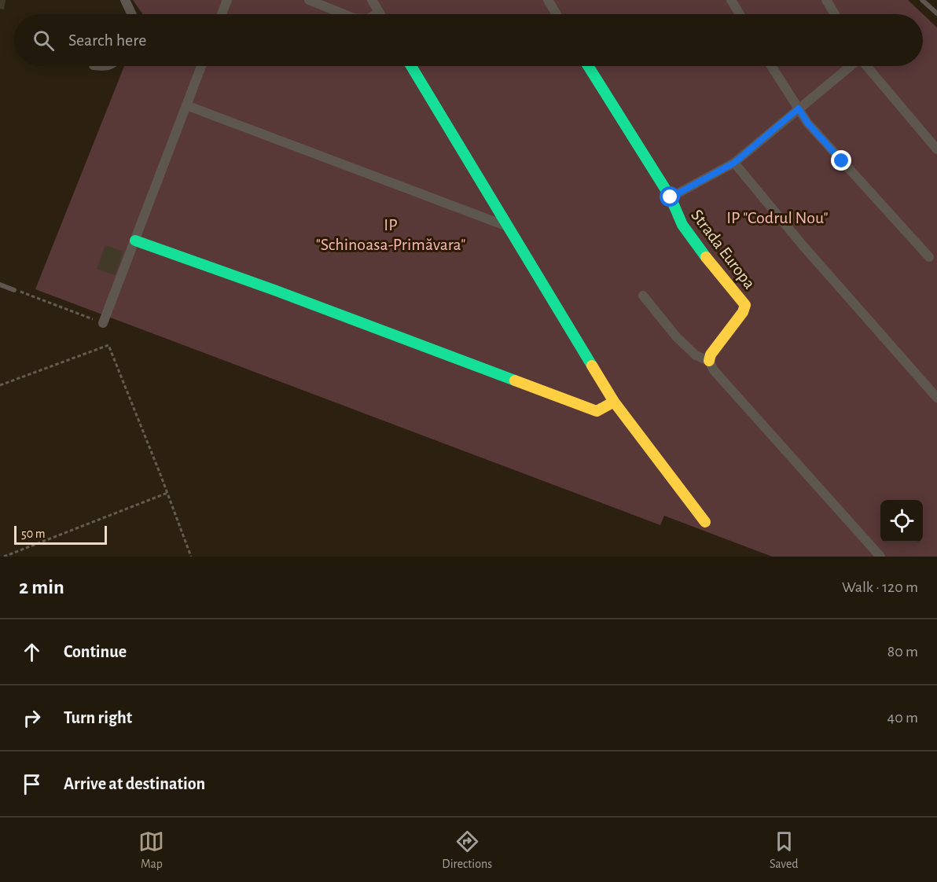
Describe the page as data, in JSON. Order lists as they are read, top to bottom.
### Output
{
  "streets": {
    "street": ["Strada Europa"]
  },
  "parks": ["IP \"Codrul Nou\"", "IP \"Schinoasa-Primăvara\""],
  "scale_bar": "50 m",
  "page": {
    "search": "Search here",
    "scale": "50 m",
    "heading": ["2 min", "Walk · 120 m"],
    "list": [
      ["Continue", "80 m"],
      ["Turn right", "40 m"],
      "Arrive at destination"
    ],
    "nav": ["Map", "Directions", "Saved"]
  }
}
